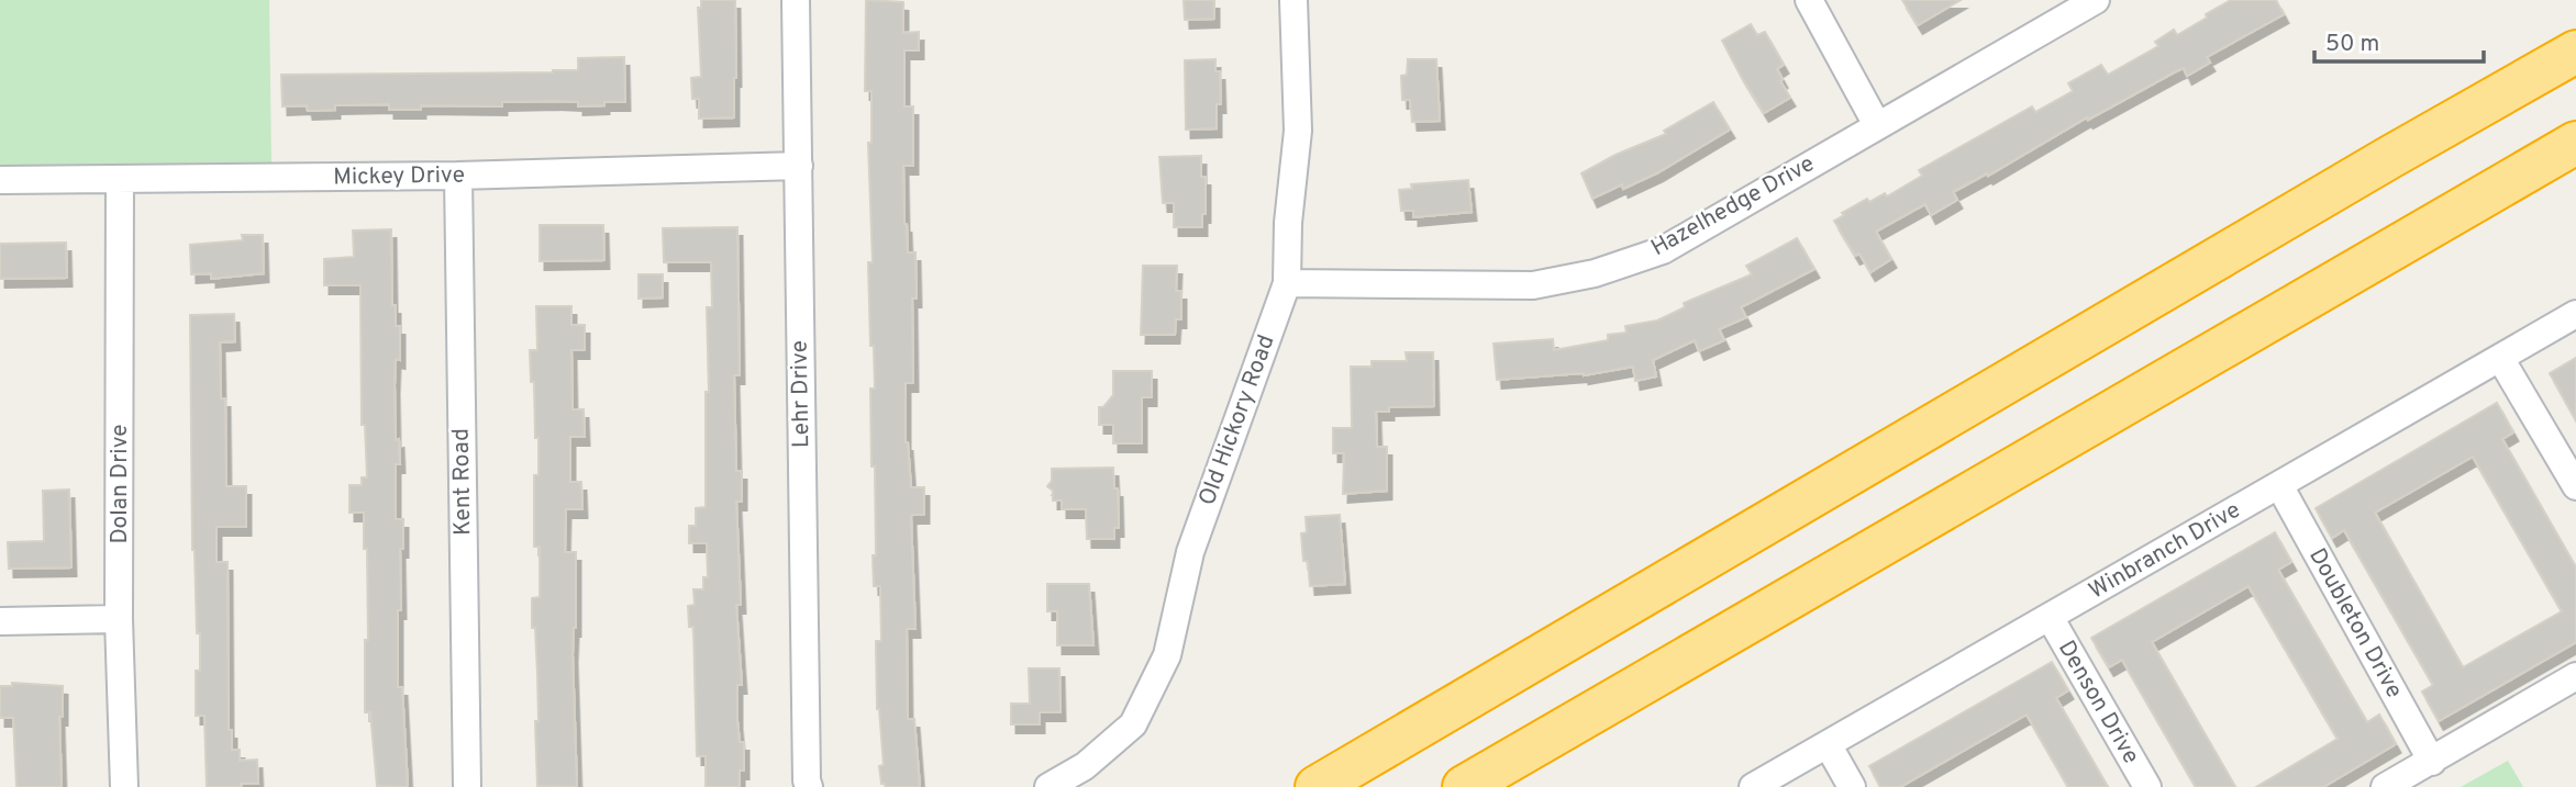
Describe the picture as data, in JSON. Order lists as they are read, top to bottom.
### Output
{
  "streets": {
    "street": [
      "Mickey Drive",
      "Hazelhedge Drive",
      "Lehr Drive",
      "Old Hickory Road",
      "Kent Road",
      "Dolan Drive",
      "Winbranch Drive",
      "Doubleton Drive",
      "Denson Drive"
    ]
  },
  "crossings": [
    ["Mickey Drive", "Lehr Drive"],
    ["Mickey Drive", "Kent Road"],
    ["Mickey Drive", "Dolan Drive"],
    ["Hazelhedge Drive", "Old Hickory Road"],
    ["Winbranch Drive", "Doubleton Drive"],
    ["Winbranch Drive", "Denson Drive"]
  ],
  "scale_bar": "50 m"
}
